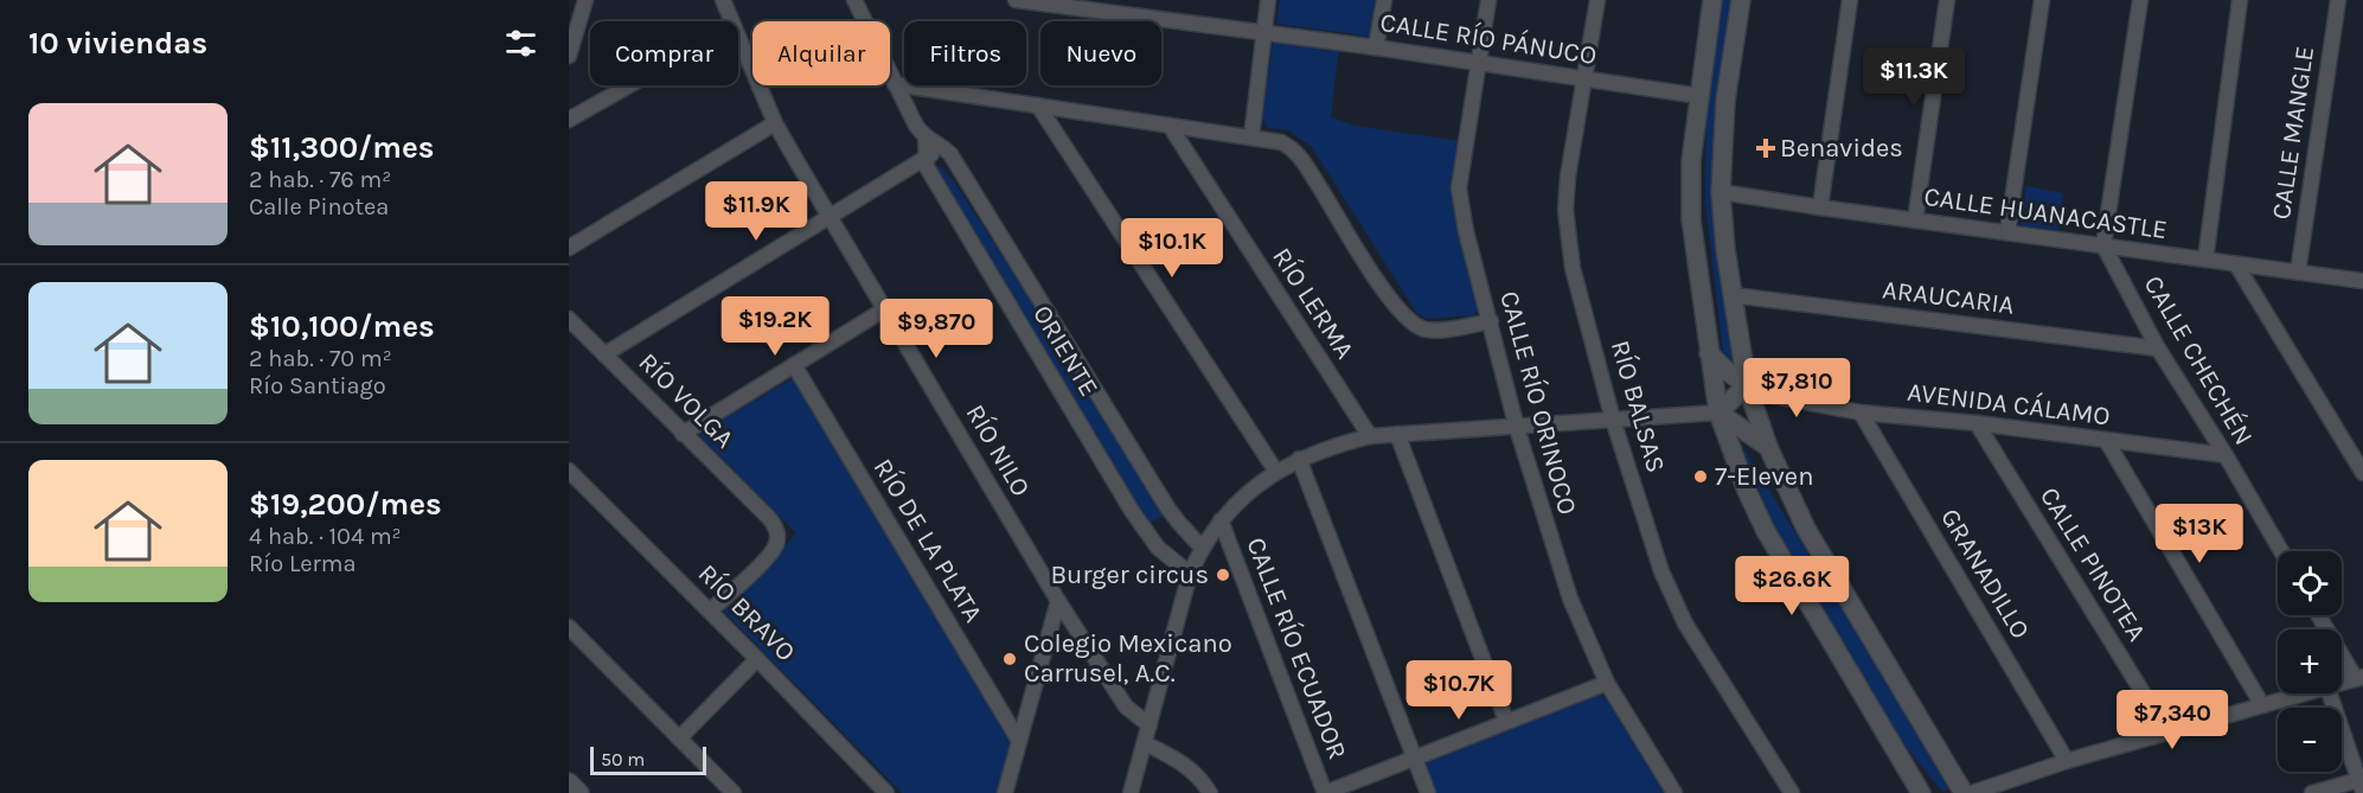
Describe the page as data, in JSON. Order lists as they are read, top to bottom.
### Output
{
  "streets": {
    "street": [
      "CALLE RÍO PÁNUCO",
      "CALLE MANGLE",
      "CALLE HUANACASTLE",
      "ARAUCARIA",
      "RÍO LERMA",
      "ORIENTE",
      "CALLE CHECHÉN",
      "RÍO VOLGA",
      "CALLE RÍO ORINOCO",
      "AVENIDA CÁLAMO",
      "RÍO BALSAS",
      "RÍO NILO",
      "RÍO DE LA PLATA",
      "CALLE PINOTEA",
      "GRANADILLO",
      "RÍO BRAVO",
      "CALLE RÍO ECUADOR"
    ]
  },
  "crossings": [
    ["CALLE RÍO PÁNUCO", "CALLE RÍO ORINOCO"],
    ["CALLE RÍO PÁNUCO", "RÍO BALSAS"],
    ["CALLE MANGLE", "CALLE HUANACASTLE"],
    ["CALLE HUANACASTLE", "CALLE CHECHÉN"],
    ["ARAUCARIA", "CALLE CHECHÉN"],
    ["CALLE CHECHÉN", "AVENIDA CÁLAMO"],
    ["RÍO VOLGA", "RÍO BRAVO"],
    ["AVENIDA CÁLAMO", "CALLE PINOTEA"],
    ["AVENIDA CÁLAMO", "GRANADILLO"]
  ],
  "places": {
    "health": ["Benavides"],
    "other": ["7-Eleven", "Burger circus", "Colegio Mexicano Carrusel, A.C."]
  },
  "scale_bar": "50 m",
  "page": {
    "heading": "10 viviendas",
    "chip": [
      "Comprar",
      "Alquilar",
      "Filtros",
      "Nuevo"
    ],
    "price": [
      "$11.3K",
      "$11.9K",
      "$10.1K",
      "$19.2K",
      "$9,870",
      "$7,810",
      "$13K",
      "$26.6K",
      "$10.7K",
      "$7,340"
    ],
    "list": [
      {
        "name": "$11,300/mes",
        "note": "2 hab. · 76 m² · Calle Pinotea"
      },
      {
        "name": "$10,100/mes",
        "note": "2 hab. · 70 m² · Río Santiago"
      },
      {
        "name": "$19,200/mes",
        "note": "4 hab. · 104 m² · Río Lerma"
      }
    ],
    "map_buttons": ["+", "−"],
    "scale": "50 m"
  }
}
